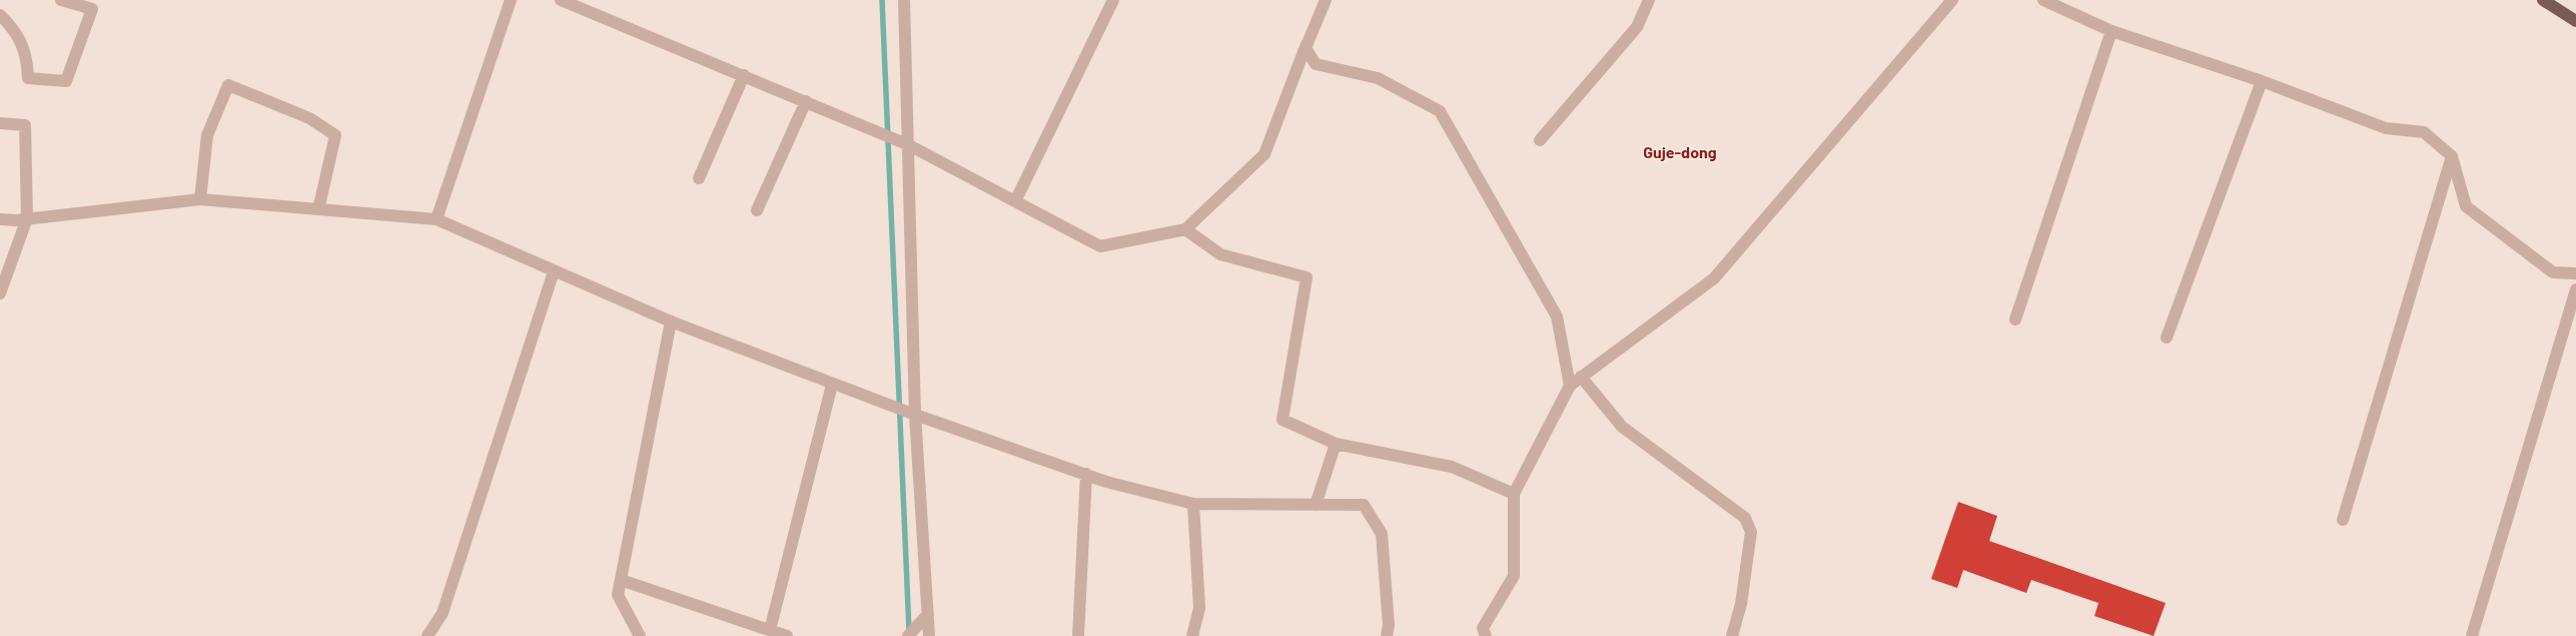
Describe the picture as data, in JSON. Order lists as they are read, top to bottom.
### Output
{
  "districts": ["Guje-dong"]
}
